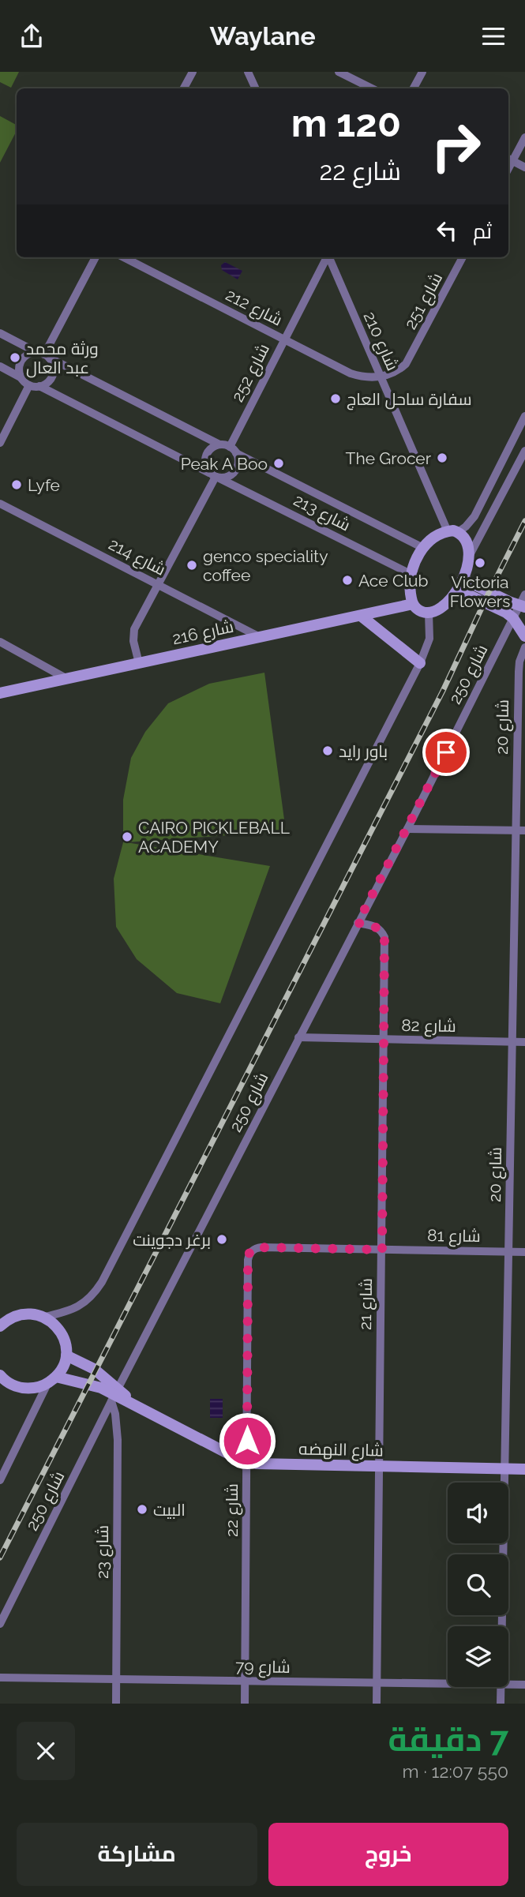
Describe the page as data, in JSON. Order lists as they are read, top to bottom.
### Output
{
  "streets": {
    "main road": ["شارع 216", "شارع النهضه"],
    "street": [
      "شارع 251",
      "شارع 212",
      "شارع 210",
      "شارع 252",
      "شارع 213",
      "شارع 214",
      "شارع 250",
      "شارع 20",
      "شارع 82",
      "شارع 81",
      "شارع 21",
      "شارع 22",
      "شارع 23",
      "شارع 79"
    ]
  },
  "crossings": [
    ["شارع 251", "شارع 212"],
    ["شارع 251", "شارع 210"],
    ["شارع 212", "شارع 210"],
    ["شارع 212", "شارع 252"],
    ["شارع 210", "شارع 213"],
    ["شارع 210", "شارع 216"],
    ["شارع 252", "شارع 213"],
    ["شارع 213", "شارع 216"],
    ["شارع 214", "شارع 216"],
    ["شارع 250", "شارع 82"],
    ["شارع 250", "شارع 21"],
    ["شارع 250", "شارع النهضه"],
    ["شارع 250", "شارع 23"],
    ["شارع 20", "شارع 82"],
    ["شارع 20", "شارع 81"],
    ["شارع 20", "شارع النهضه"],
    ["شارع 82", "شارع 21"],
    ["شارع 81", "شارع 21"],
    ["شارع 81", "شارع 22"],
    ["شارع 21", "شارع النهضه"],
    ["شارع 21", "شارع 22"],
    ["شارع 21", "شارع 79"],
    ["شارع النهضه", "شارع 22"],
    ["شارع النهضه", "شارع 23"],
    ["شارع 22", "شارع 79"],
    ["شارع 23", "شارع 79"]
  ],
  "places": [
    "ورثة محمد عبد العال",
    "سفارة ساحل العاج",
    "The Grocer",
    "Peak A Boo",
    "Lyfe",
    "Victoria Flowers",
    "genco speciality coffee",
    "Ace Club",
    "باور رايد",
    "CAIRO PICKLEBALL ACADEMY",
    "برغر دجوينت",
    "البيت"
  ],
  "page": {
    "header": "Waylane",
    "turn": ["120 m", "شارع 22"],
    "then": "ثم",
    "heading": ["7 دقيقة", "550 m · 12:07"],
    "buttons": ["خروج", "مشاركة"]
  }
}
